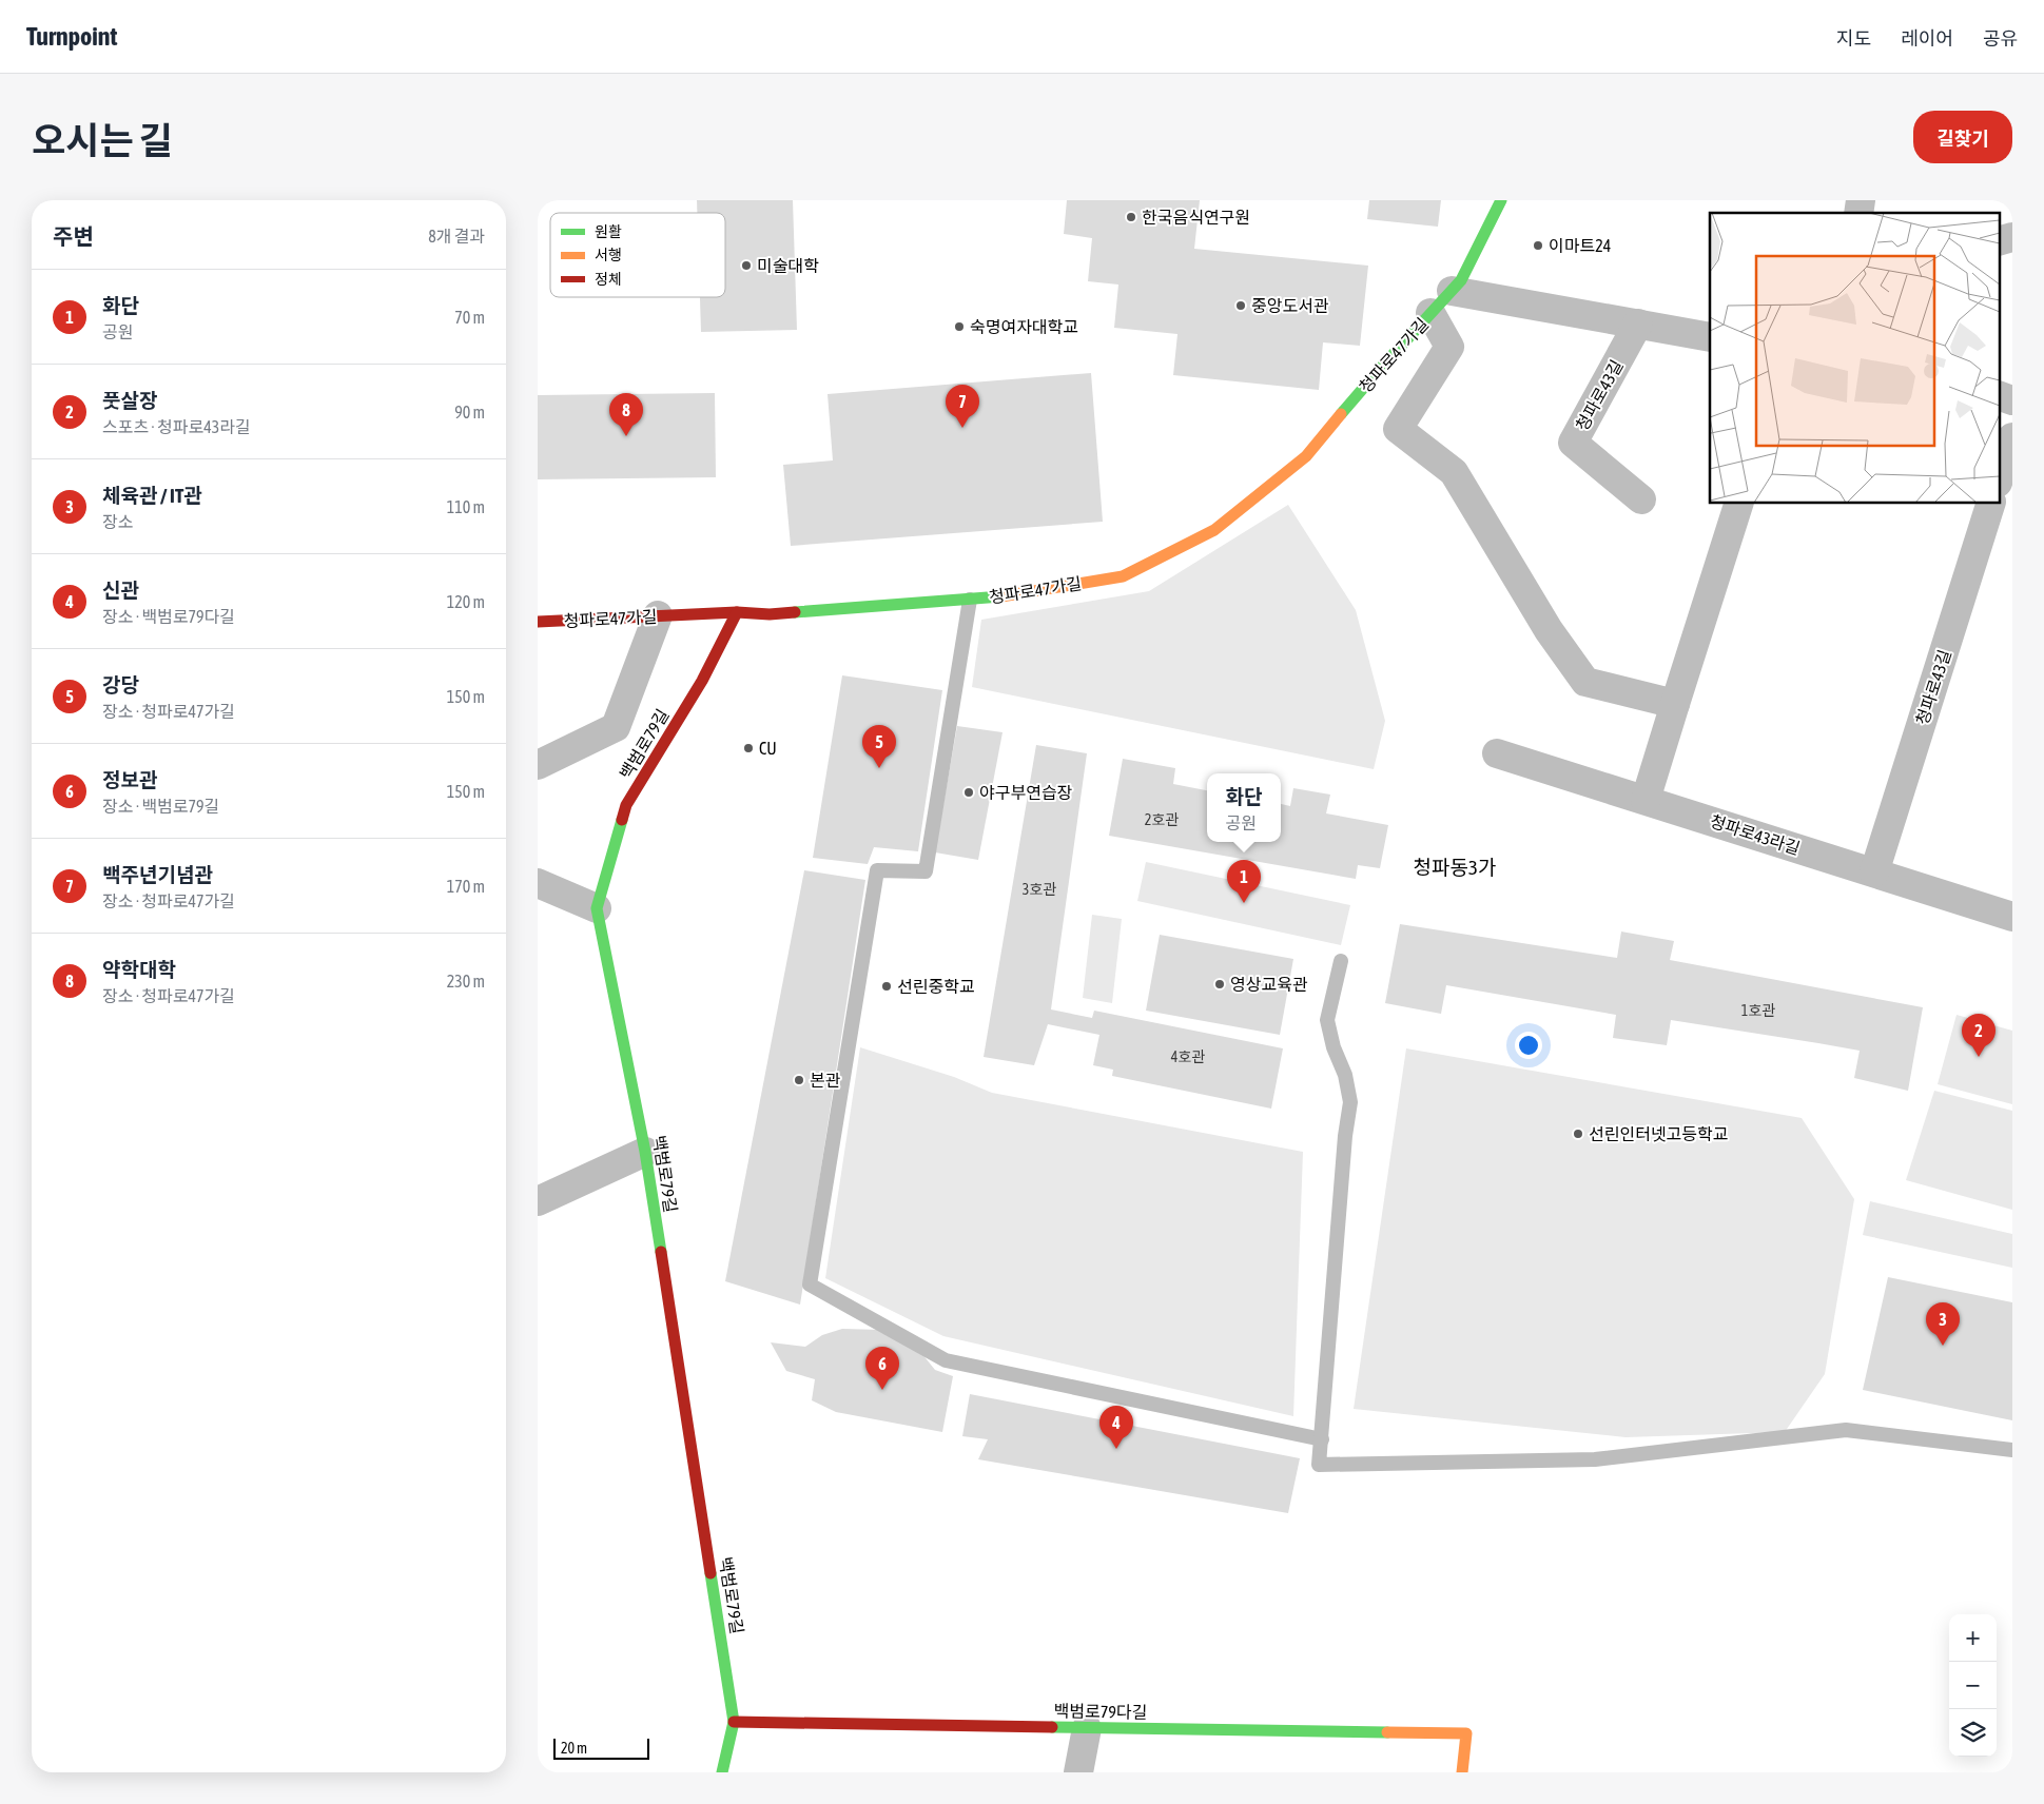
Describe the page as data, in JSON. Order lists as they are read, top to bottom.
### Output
{
  "streets": {
    "street": [
      "청파로47가길",
      "청파로43길",
      "백범로79길",
      "청파로43라길",
      "백범로79다길"
    ]
  },
  "crossings": [
    ["청파로47가길", "백범로79길"],
    ["청파로43길", "청파로43라길"],
    ["백범로79길", "백범로79다길"]
  ],
  "districts": ["청파동3가"],
  "places": [
    "한국음식연구원",
    "이마트24",
    "미술대학",
    "중앙도서관",
    "숙명여자대학교",
    "CU",
    "야구부연습장",
    "영상교육관",
    "선린중학교",
    "본관",
    "선린인터넷고등학교"
  ],
  "house_numbers": [
    "2호관",
    "3호관",
    "1호관",
    "4호관"
  ],
  "legend": ["원활", "서행", "정체"],
  "scale_bar": "20 m",
  "page": {
    "header": "Turnpoint",
    "nav": ["지도", "레이어", "공유"],
    "title": "오시는 길",
    "buttons": "길찾기",
    "heading": ["주변", "8개 결과"],
    "list": [
      {
        "mark": "1",
        "name": "화단",
        "note": "공원",
        "value": "70 m"
      },
      {
        "mark": "2",
        "name": "풋살장",
        "note": "스포츠 · 청파로43라길",
        "value": "90 m"
      },
      {
        "mark": "3",
        "name": "체육관 / IT관",
        "note": "장소",
        "value": "110 m"
      },
      {
        "mark": "4",
        "name": "신관",
        "note": "장소 · 백범로79다길",
        "value": "120 m"
      },
      {
        "mark": "5",
        "name": "강당",
        "note": "장소 · 청파로47가길",
        "value": "150 m"
      },
      {
        "mark": "6",
        "name": "정보관",
        "note": "장소 · 백범로79길",
        "value": "150 m"
      },
      {
        "mark": "7",
        "name": "백주년기념관",
        "note": "장소 · 청파로47가길",
        "value": "170 m"
      },
      {
        "mark": "8",
        "name": "약학대학",
        "note": "장소 · 청파로47가길",
        "value": "230 m"
      }
    ],
    "pins": [
      "7",
      "8",
      "5",
      "1",
      "2",
      "3",
      "6",
      "4"
    ],
    "popup": ["화단", "공원"],
    "map_buttons": ["+", "−"],
    "scale": "20 m"
  }
}
